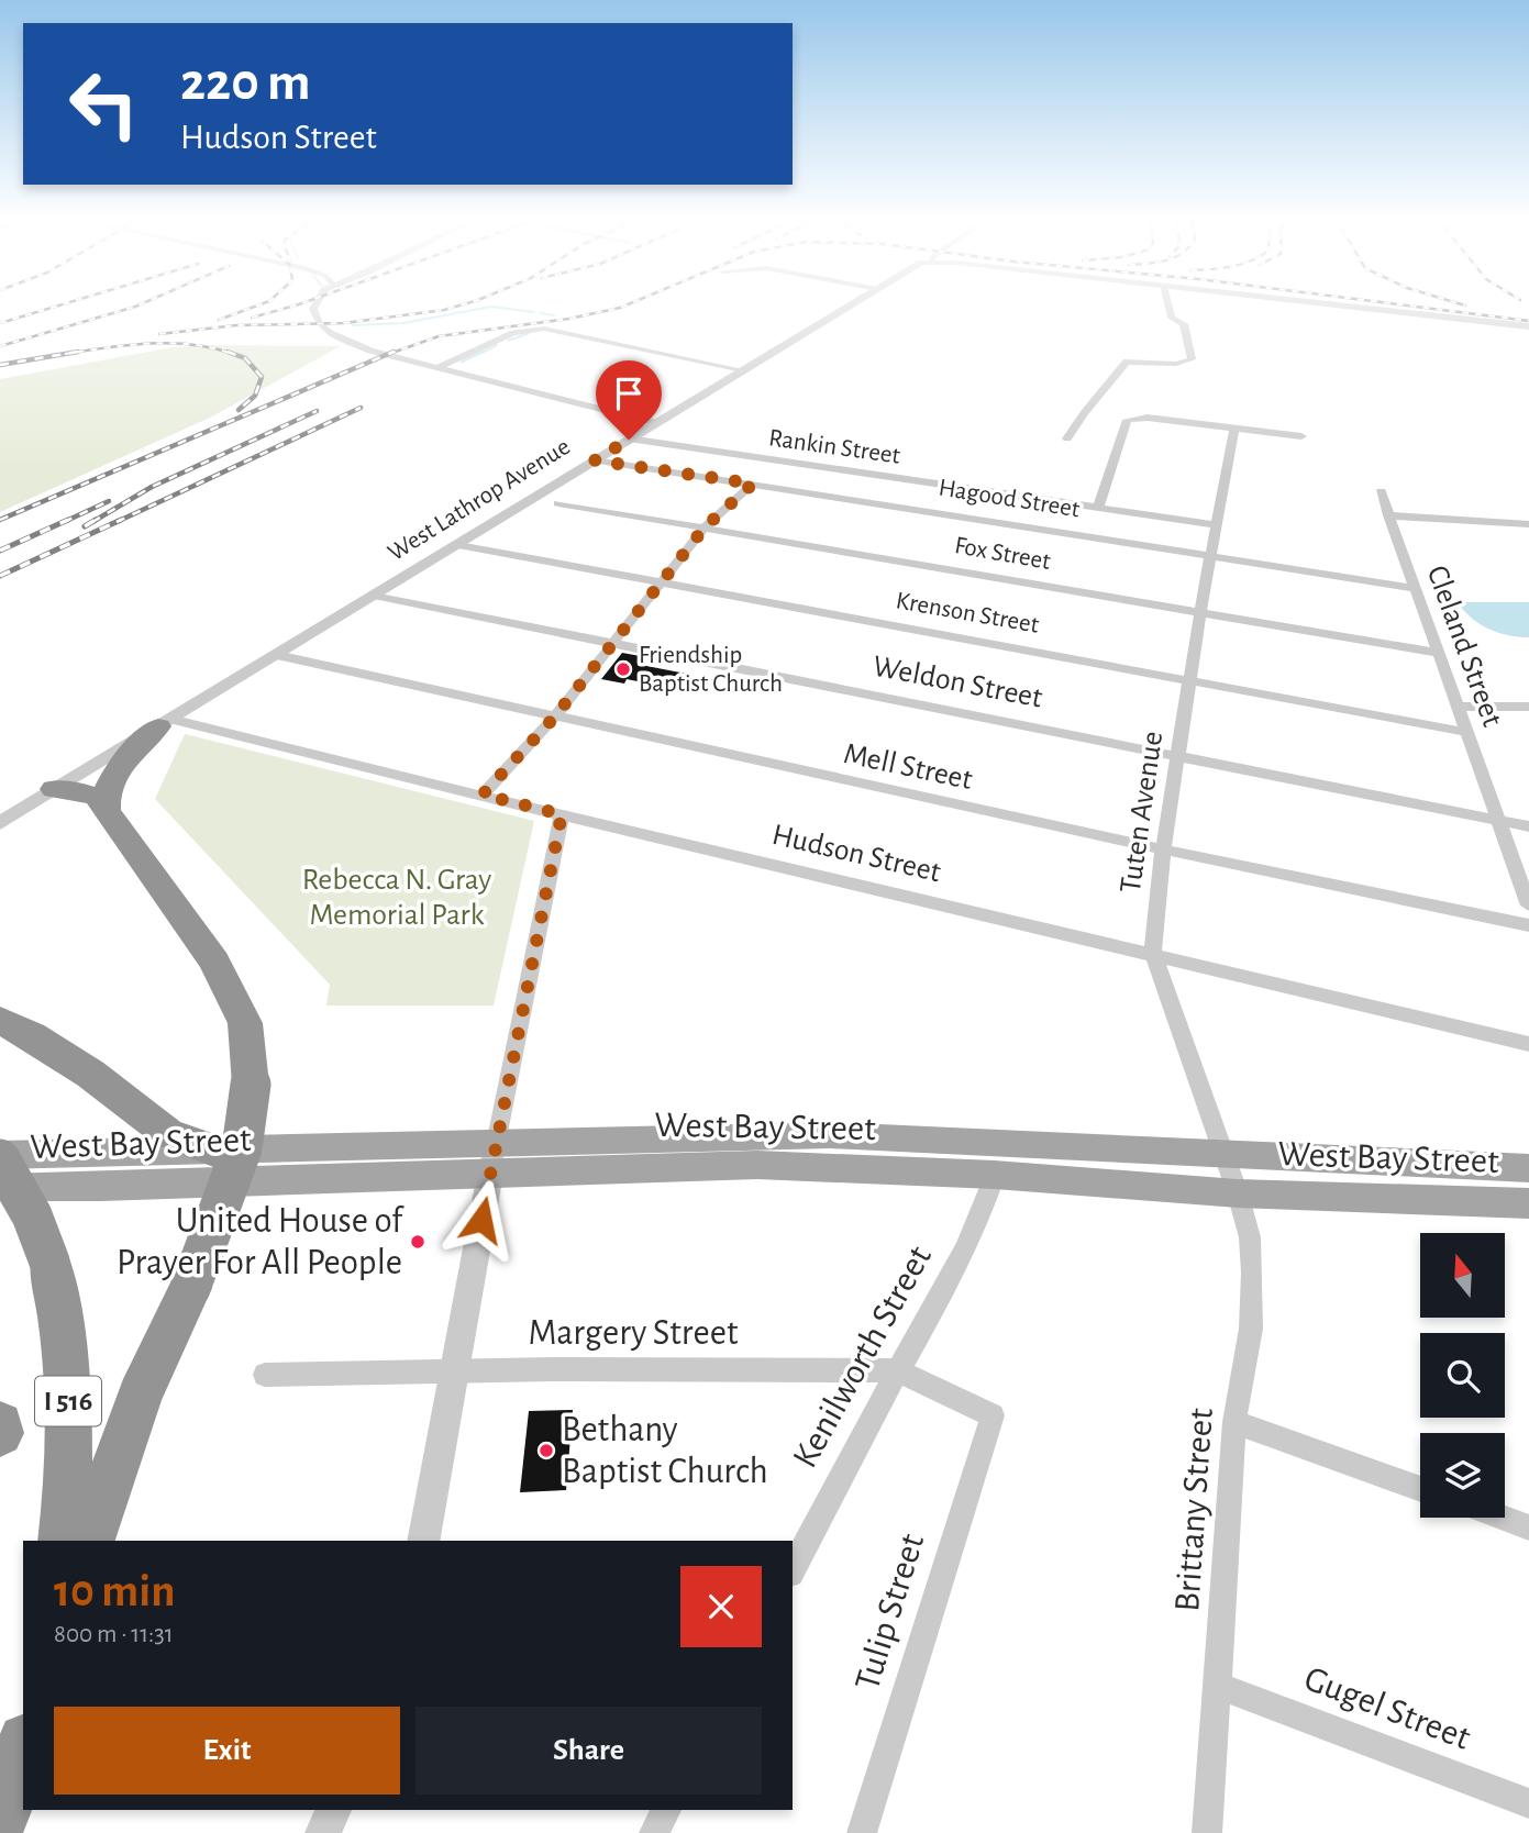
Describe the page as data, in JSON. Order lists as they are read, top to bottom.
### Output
{
  "streets": {
    "highway": ["I 516"],
    "main road": ["West Bay Street"],
    "street": [
      "Rankin Street",
      "Hagood Street",
      "West Lathrop Avenue",
      "Fox Street",
      "Krenson Street",
      "Cleland Street",
      "Weldon Street",
      "Mell Street",
      "Tuten Avenue",
      "Hudson Street",
      "Margery Street",
      "Kenilworth Street",
      "Brittany Street",
      "Tulip Street",
      "Gugel Street"
    ]
  },
  "crossings": [
    ["Rankin Street", "West Lathrop Avenue"],
    ["Rankin Street", "Tuten Avenue"],
    ["Hagood Street", "West Lathrop Avenue"],
    ["Hagood Street", "Cleland Street"],
    ["Hagood Street", "Tuten Avenue"],
    ["West Lathrop Avenue", "Krenson Street"],
    ["West Lathrop Avenue", "Weldon Street"],
    ["West Lathrop Avenue", "Mell Street"],
    ["West Lathrop Avenue", "Hudson Street"],
    ["Fox Street", "Cleland Street"],
    ["Fox Street", "Tuten Avenue"],
    ["Krenson Street", "Cleland Street"],
    ["Krenson Street", "Tuten Avenue"],
    ["Cleland Street", "Weldon Street"],
    ["Weldon Street", "Tuten Avenue"],
    ["Mell Street", "Tuten Avenue"],
    ["Tuten Avenue", "Hudson Street"],
    ["Tuten Avenue", "West Bay Street"],
    ["Tuten Avenue", "Brittany Street"],
    ["West Bay Street", "Kenilworth Street"],
    ["West Bay Street", "I 516"],
    ["West Bay Street", "Brittany Street"],
    ["Margery Street", "Kenilworth Street"],
    ["Margery Street", "Tulip Street"],
    ["Brittany Street", "Gugel Street"]
  ],
  "parks": ["Rebecca N. Gray Memorial Park"],
  "places": ["Friendship Baptist Church", "United House of Prayer For All People", "Bethany Baptist Church"],
  "north": "top",
  "page": {
    "turn": ["220 m", "Hudson Street"],
    "heading": ["10 min", "800 m · 11:31"],
    "buttons": ["Exit", "Share"]
  }
}
